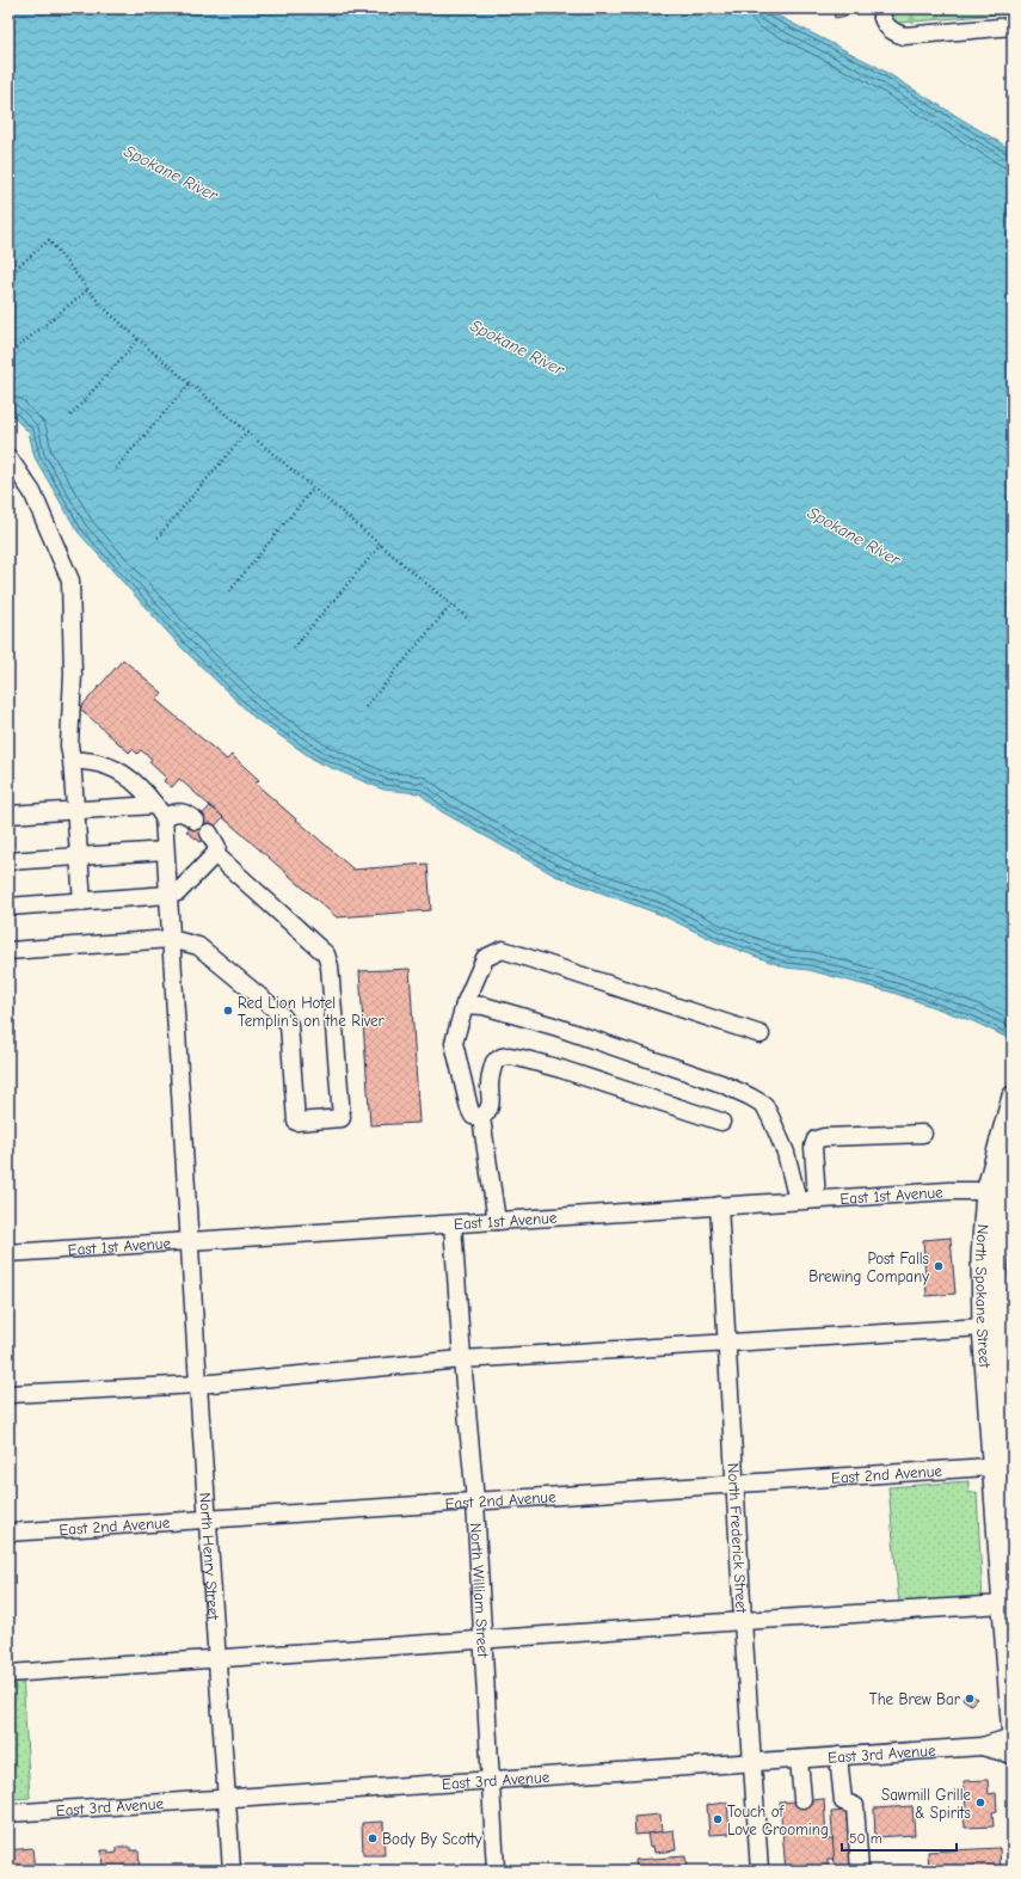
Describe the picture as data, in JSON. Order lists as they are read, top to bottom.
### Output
{
  "streets": {
    "main road": ["North Spokane Street"],
    "street": [
      "East 1st Avenue",
      "East 2nd Avenue",
      "North Frederick Street",
      "North Henry Street",
      "North William Street",
      "East 3rd Avenue"
    ]
  },
  "crossings": [
    ["East 1st Avenue", "North Spokane Street"],
    ["East 1st Avenue", "North Frederick Street"],
    ["East 1st Avenue", "North Henry Street"],
    ["East 1st Avenue", "North William Street"],
    ["North Spokane Street", "East 2nd Avenue"],
    ["North Spokane Street", "East 3rd Avenue"],
    ["East 2nd Avenue", "North Frederick Street"],
    ["East 2nd Avenue", "North Henry Street"],
    ["East 2nd Avenue", "North William Street"],
    ["North Frederick Street", "East 3rd Avenue"],
    ["North Henry Street", "East 3rd Avenue"],
    ["North William Street", "East 3rd Avenue"]
  ],
  "water": ["Spokane River"],
  "places": [
    "Red Lion Hotel Templin's on the River",
    "Post Falls Brewing Company",
    "The Brew Bar",
    "Sawmill Grille & Spirits",
    "Touch of Love Grooming",
    "Body By Scotty"
  ],
  "scale_bar": "50 m"
}
